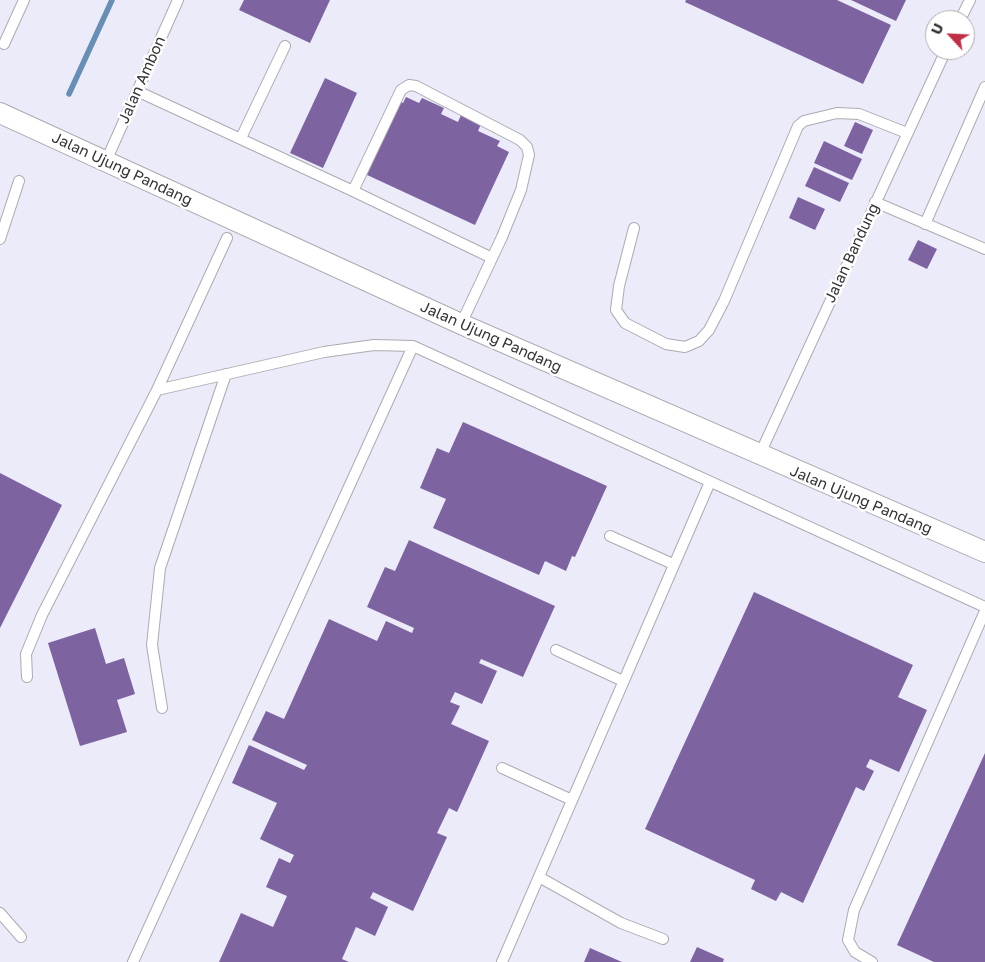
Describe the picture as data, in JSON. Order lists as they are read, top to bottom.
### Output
{
  "streets": {
    "street": ["Jalan Ujung Pandang"],
    "lane": ["Jalan Ambon", "Jalan Bandung"]
  },
  "crossings": [
    ["Jalan Ambon", "Jalan Ujung Pandang"],
    ["Jalan Ujung Pandang", "Jalan Bandung"]
  ],
  "north": "top left"
}
